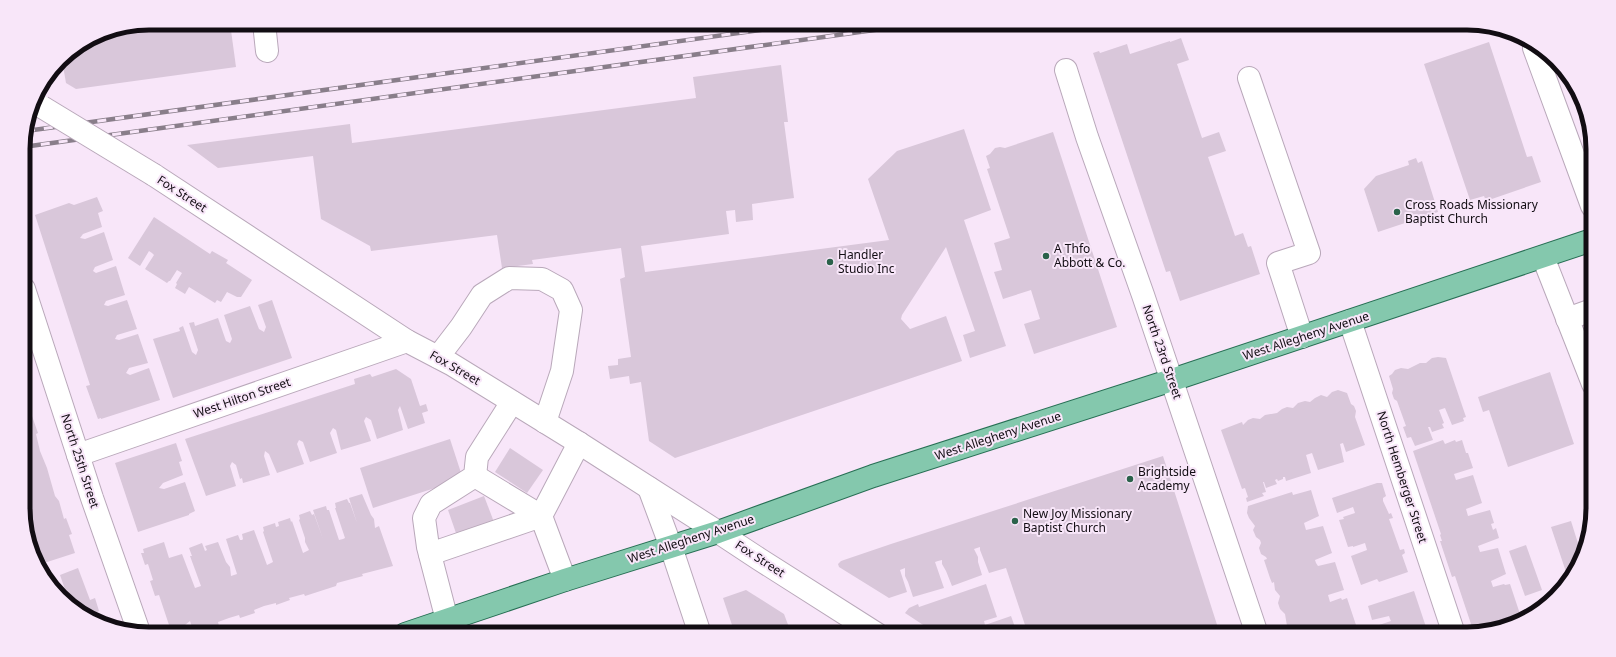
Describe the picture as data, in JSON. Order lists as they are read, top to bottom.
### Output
{
  "streets": {
    "main road": ["West Allegheny Avenue"],
    "street": [
      "Fox Street",
      "North 23rd Street",
      "West Hilton Street",
      "North 25th Street",
      "North Hemberger Street"
    ]
  },
  "crossings": [
    ["Fox Street", "West Allegheny Avenue"],
    ["Fox Street", "West Hilton Street"],
    ["West Allegheny Avenue", "North 23rd Street"],
    ["West Allegheny Avenue", "North Hemberger Street"],
    ["West Hilton Street", "North 25th Street"]
  ],
  "places": [
    "Cross Roads Missionary Baptist Church",
    "A Thfo Abbott & Co.",
    "Handler Studio Inc",
    "Brightside Academy",
    "New Joy Missionary Baptist Church"
  ]
}
